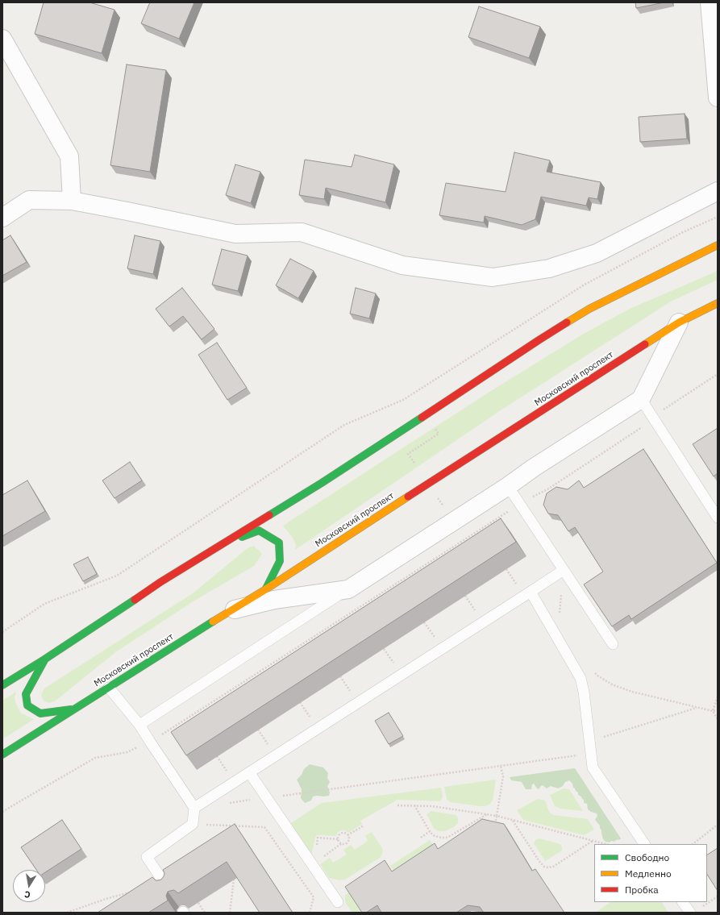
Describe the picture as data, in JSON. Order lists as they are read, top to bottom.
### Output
{
  "streets": {
    "main road": ["Московский проспект"]
  },
  "legend": ["Свободно", "Медленно", "Пробка"],
  "north": "bottom"
}
